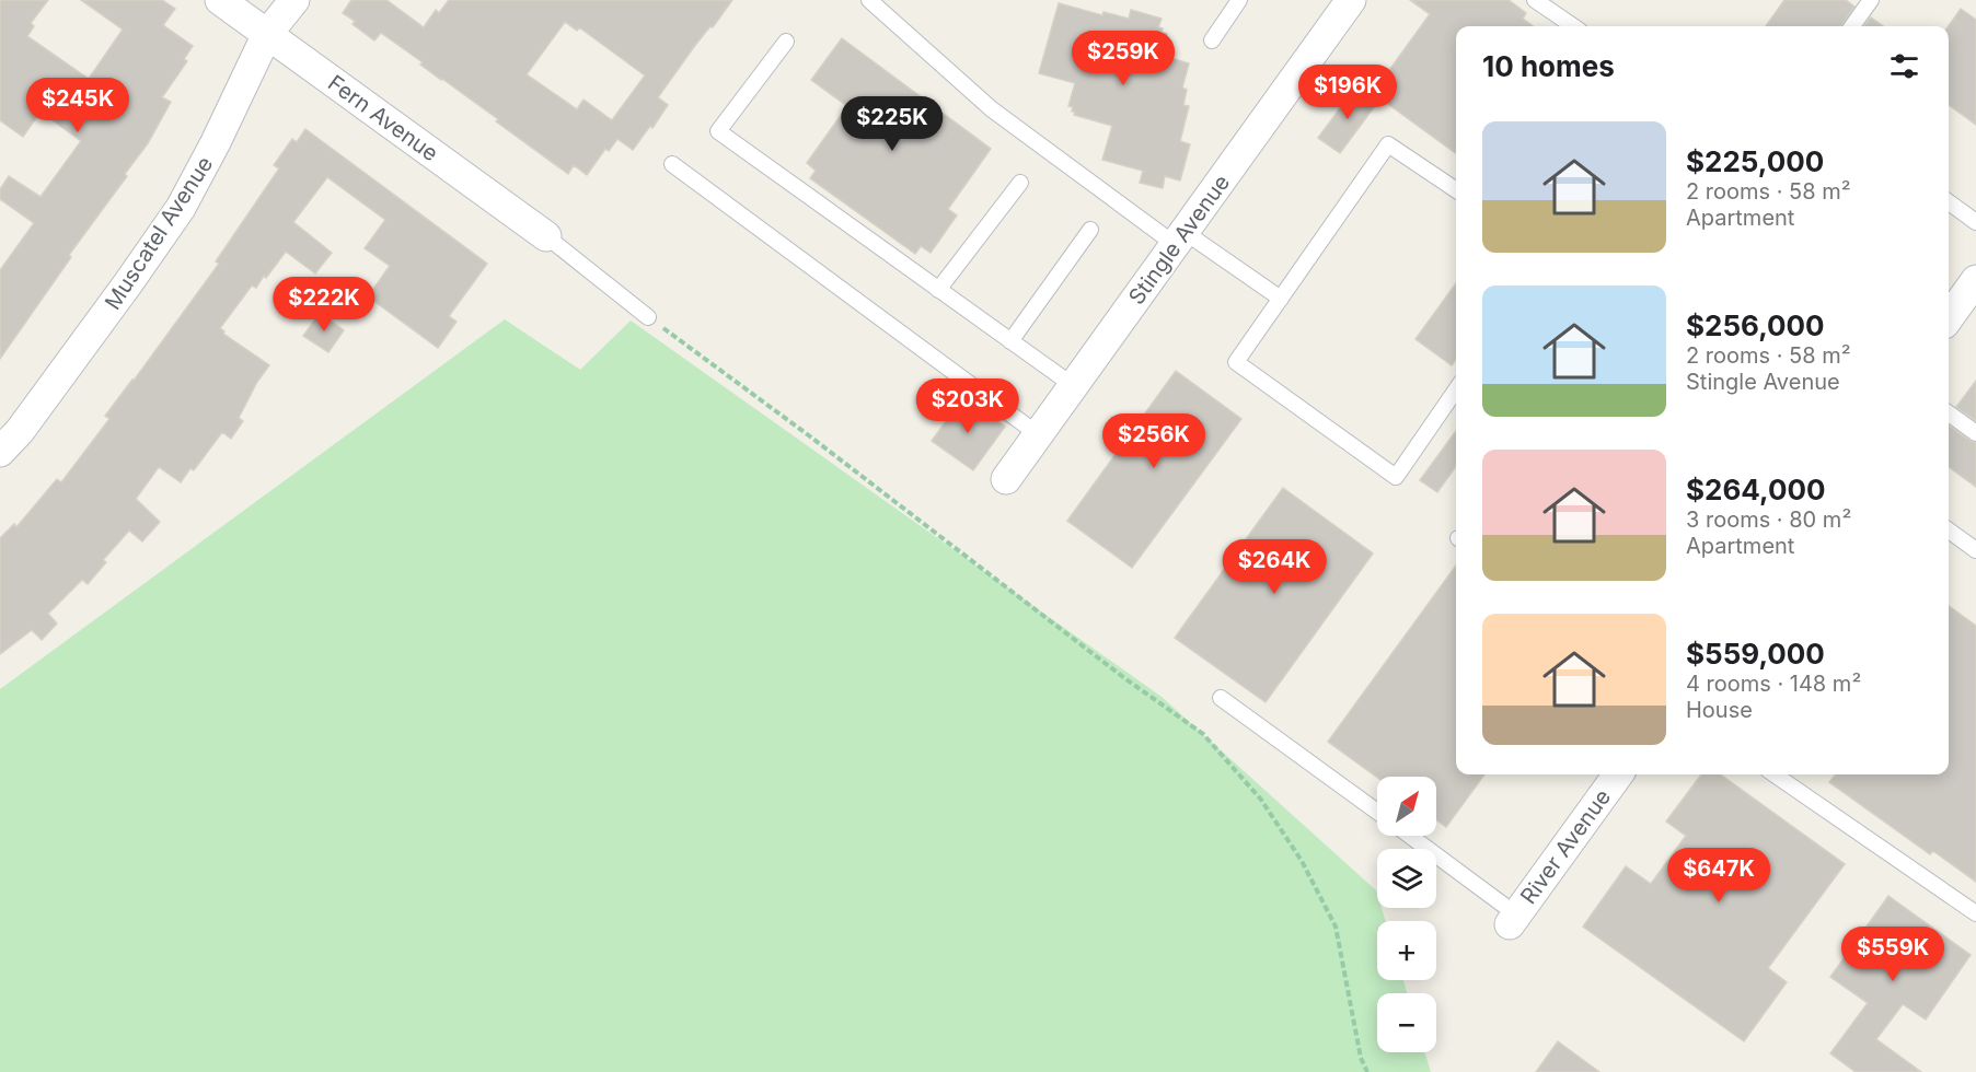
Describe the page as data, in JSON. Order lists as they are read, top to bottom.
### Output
{
  "streets": {
    "street": [
      "Fern Avenue",
      "Muscatel Avenue",
      "Stingle Avenue",
      "River Avenue"
    ]
  },
  "crossings": [
    ["Fern Avenue", "Muscatel Avenue"]
  ],
  "north": "top right",
  "page": {
    "heading": "10 homes",
    "price": [
      "$259K",
      "$196K",
      "$245K",
      "$225K",
      "$222K",
      "$203K",
      "$256K",
      "$264K",
      "$647K",
      "$559K"
    ],
    "list": [
      {
        "name": "$225,000",
        "note": "2 rooms · 58 m² · Apartment"
      },
      {
        "name": "$256,000",
        "note": "2 rooms · 58 m² · Stingle Avenue"
      },
      {
        "name": "$264,000",
        "note": "3 rooms · 80 m² · Apartment"
      },
      {
        "name": "$559,000",
        "note": "4 rooms · 148 m² · House"
      }
    ],
    "map_buttons": ["+", "−"]
  }
}
